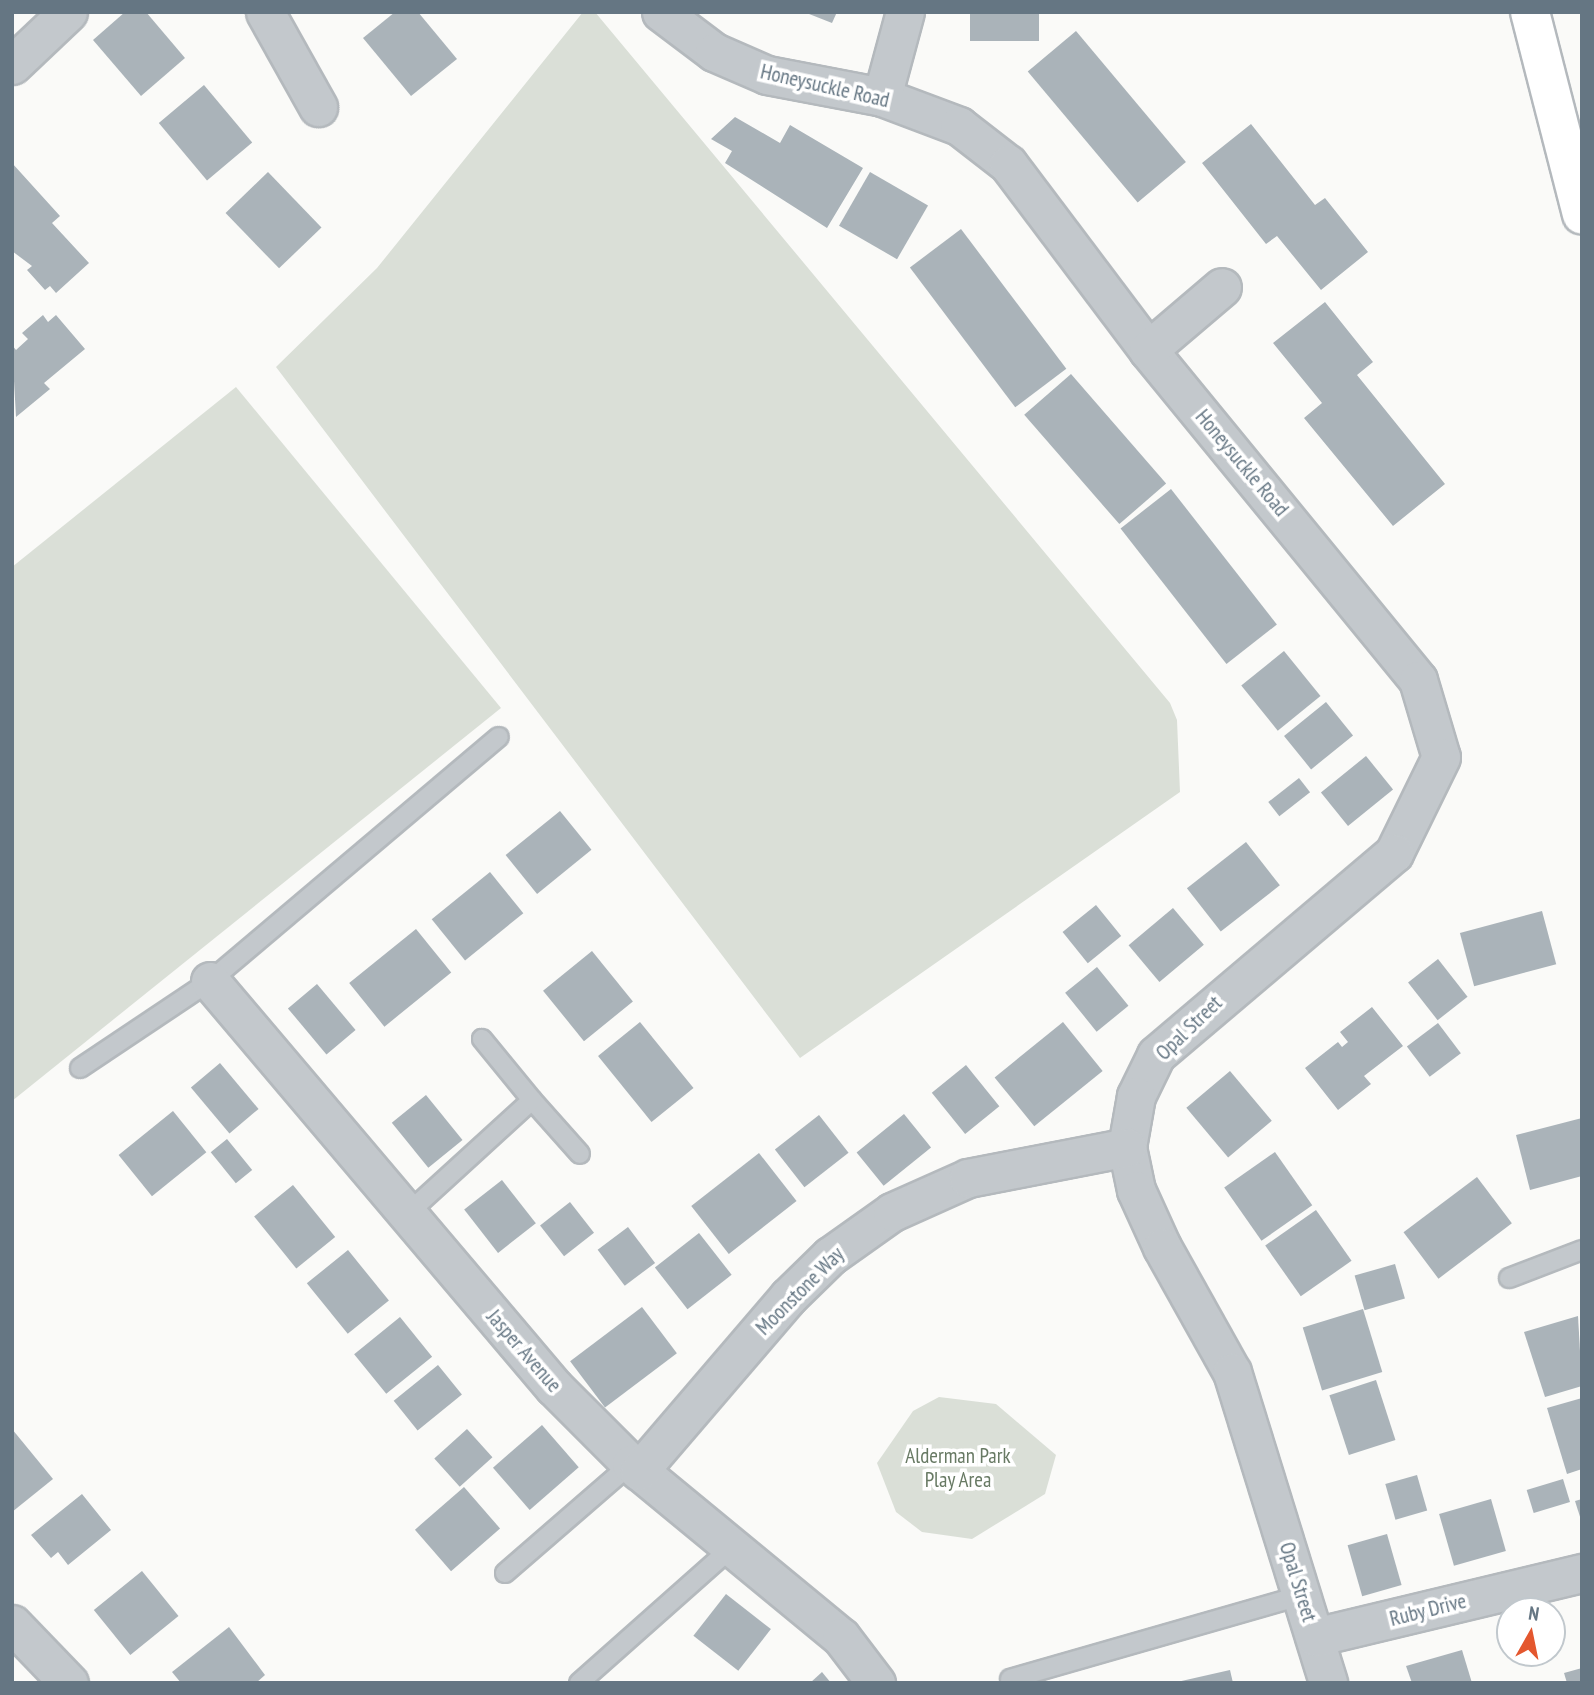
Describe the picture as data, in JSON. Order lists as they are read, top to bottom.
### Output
{
  "streets": {
    "street": [
      "Honeysuckle Road",
      "Opal Street",
      "Moonstone Way",
      "Jasper Avenue",
      "Ruby Drive"
    ]
  },
  "crossings": [
    ["Honeysuckle Road", "Opal Street"],
    ["Opal Street", "Moonstone Way"],
    ["Opal Street", "Ruby Drive"],
    ["Moonstone Way", "Jasper Avenue"]
  ],
  "parks": ["Alderman Park Play Area"],
  "north": "top"
}
